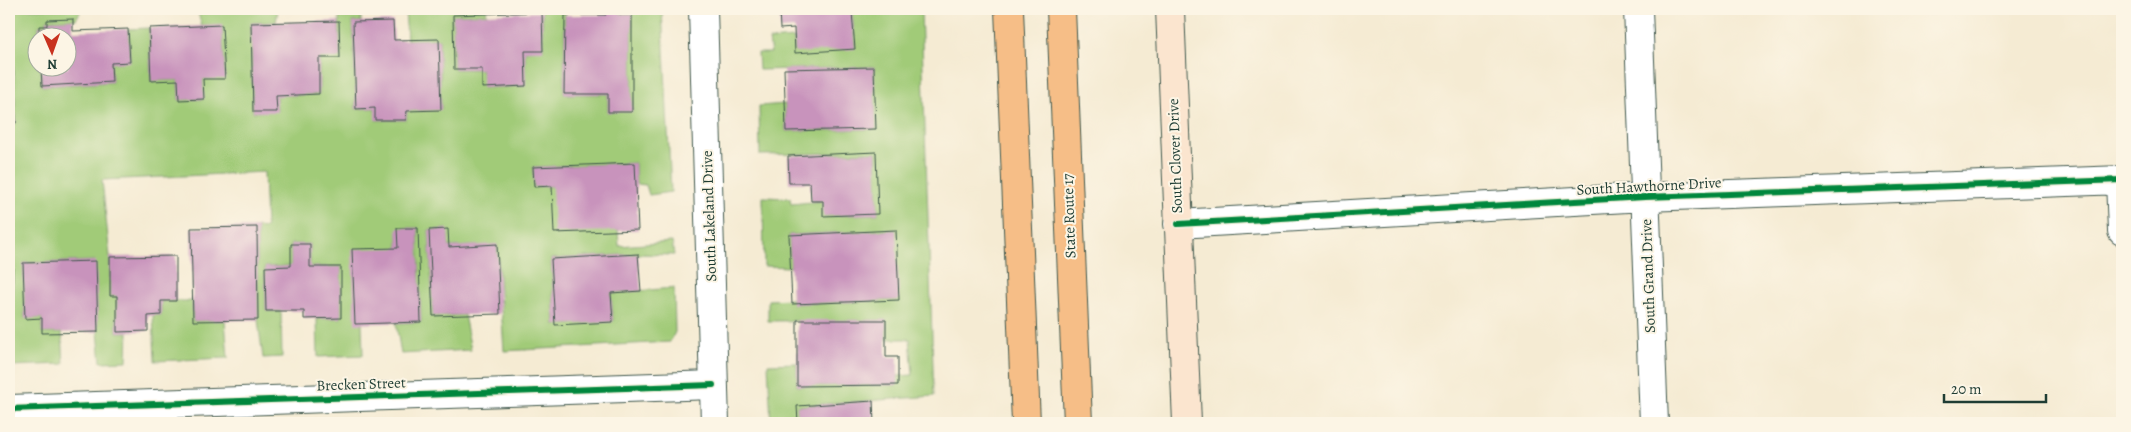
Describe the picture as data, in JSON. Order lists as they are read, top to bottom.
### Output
{
  "streets": {
    "highway": ["State Route 17"],
    "street": [
      "South Clover Drive",
      "South Hawthorne Drive",
      "South Lakeland Drive",
      "South Grand Drive",
      "Brecken Street"
    ]
  },
  "crossings": [
    ["South Clover Drive", "South Hawthorne Drive"],
    ["South Hawthorne Drive", "South Grand Drive"],
    ["South Lakeland Drive", "Brecken Street"]
  ],
  "scale_bar": "20 m",
  "north": "bottom"
}
